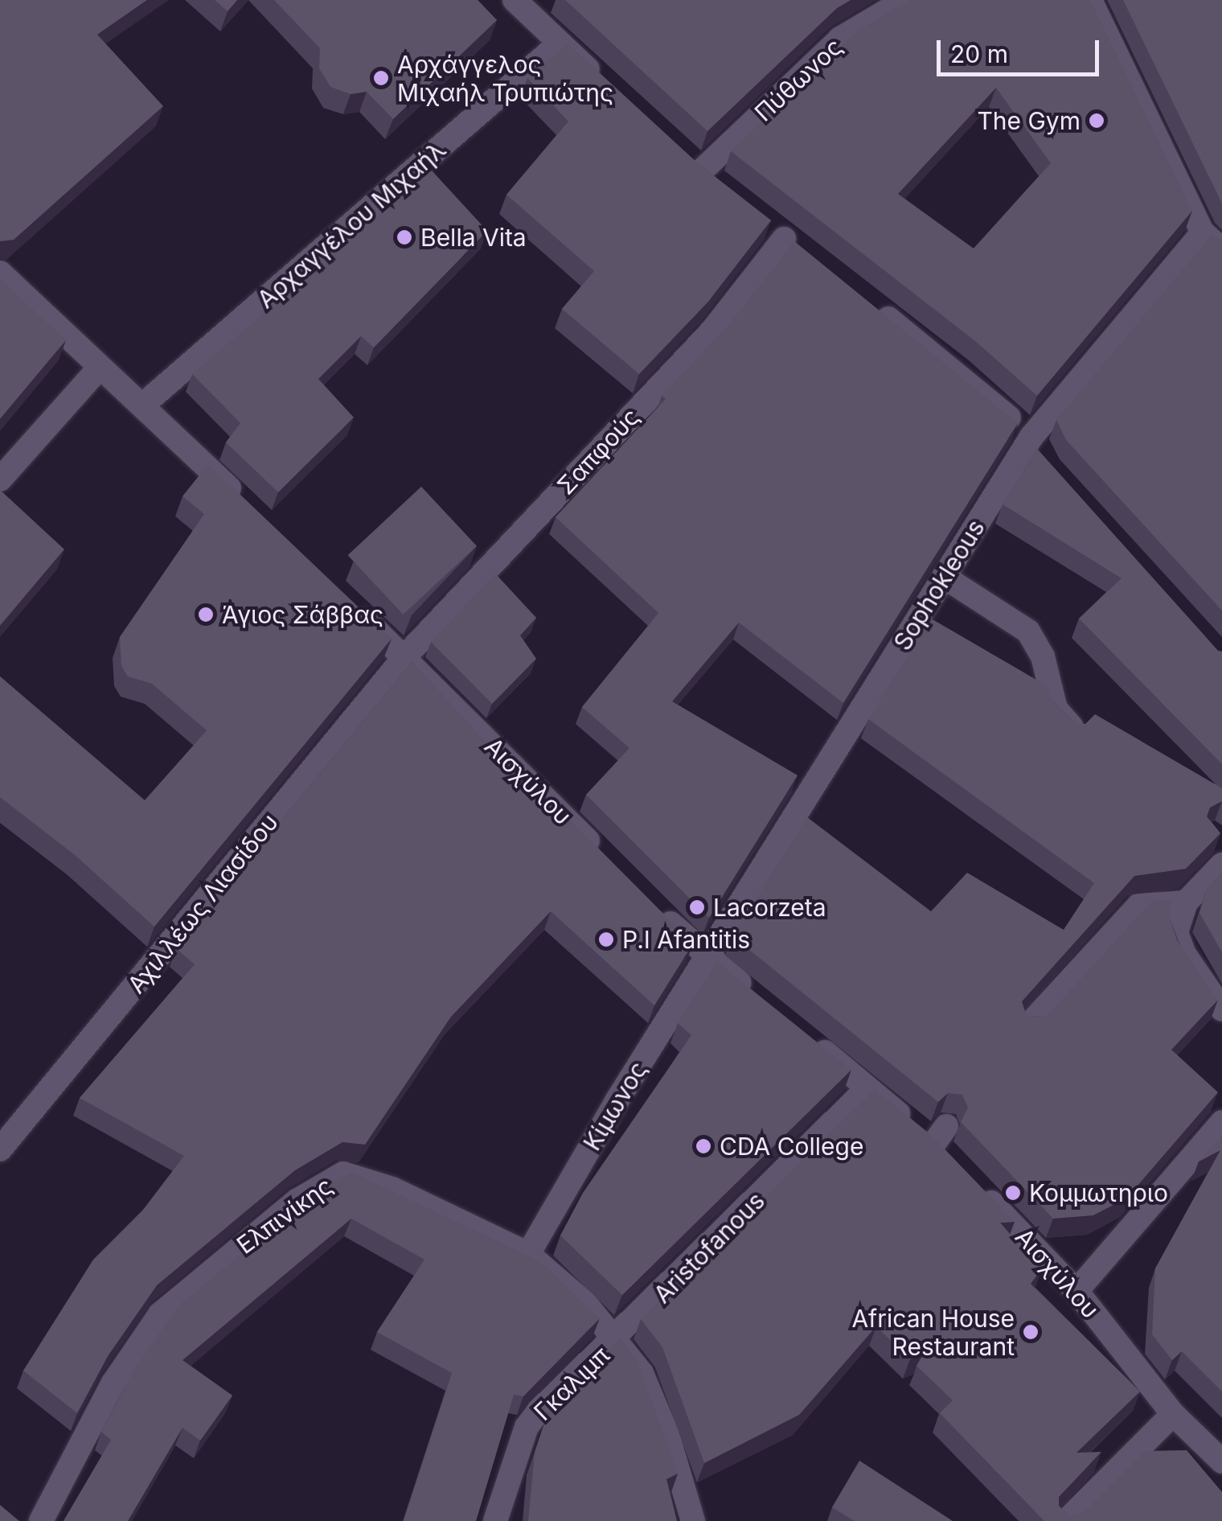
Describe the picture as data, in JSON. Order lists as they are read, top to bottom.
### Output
{
  "streets": {
    "street": [
      "Πύθωνος",
      "Αρχαγγέλου Μιχαήλ",
      "Σαπφούς",
      "Sophokleous",
      "Αισχύλου",
      "Αχιλλέως Λιασίδου",
      "Κίμωνος",
      "Ελπινίκης",
      "Aristofanous",
      "Γκαλιμπ"
    ]
  },
  "crossings": [
    ["Σαπφούς", "Αισχύλου"],
    ["Σαπφούς", "Αχιλλέως Λιασίδου"],
    ["Sophokleous", "Κίμωνος"],
    ["Αισχύλου", "Αχιλλέως Λιασίδου"],
    ["Κίμωνος", "Ελπινίκης"],
    ["Ελπινίκης", "Aristofanous"],
    ["Ελπινίκης", "Γκαλιμπ"],
    ["Aristofanous", "Γκαλιμπ"]
  ],
  "places": [
    "Αρχάγγελος Μιχαήλ Τρυπιώτης",
    "The Gym",
    "Bella Vita",
    "Άγιος Σάββας",
    "Lacorzeta",
    "P.I Afantitis",
    "CDA College",
    "Κομμωτηριο",
    "African House Restaurant"
  ],
  "scale_bar": "20 m"
}
